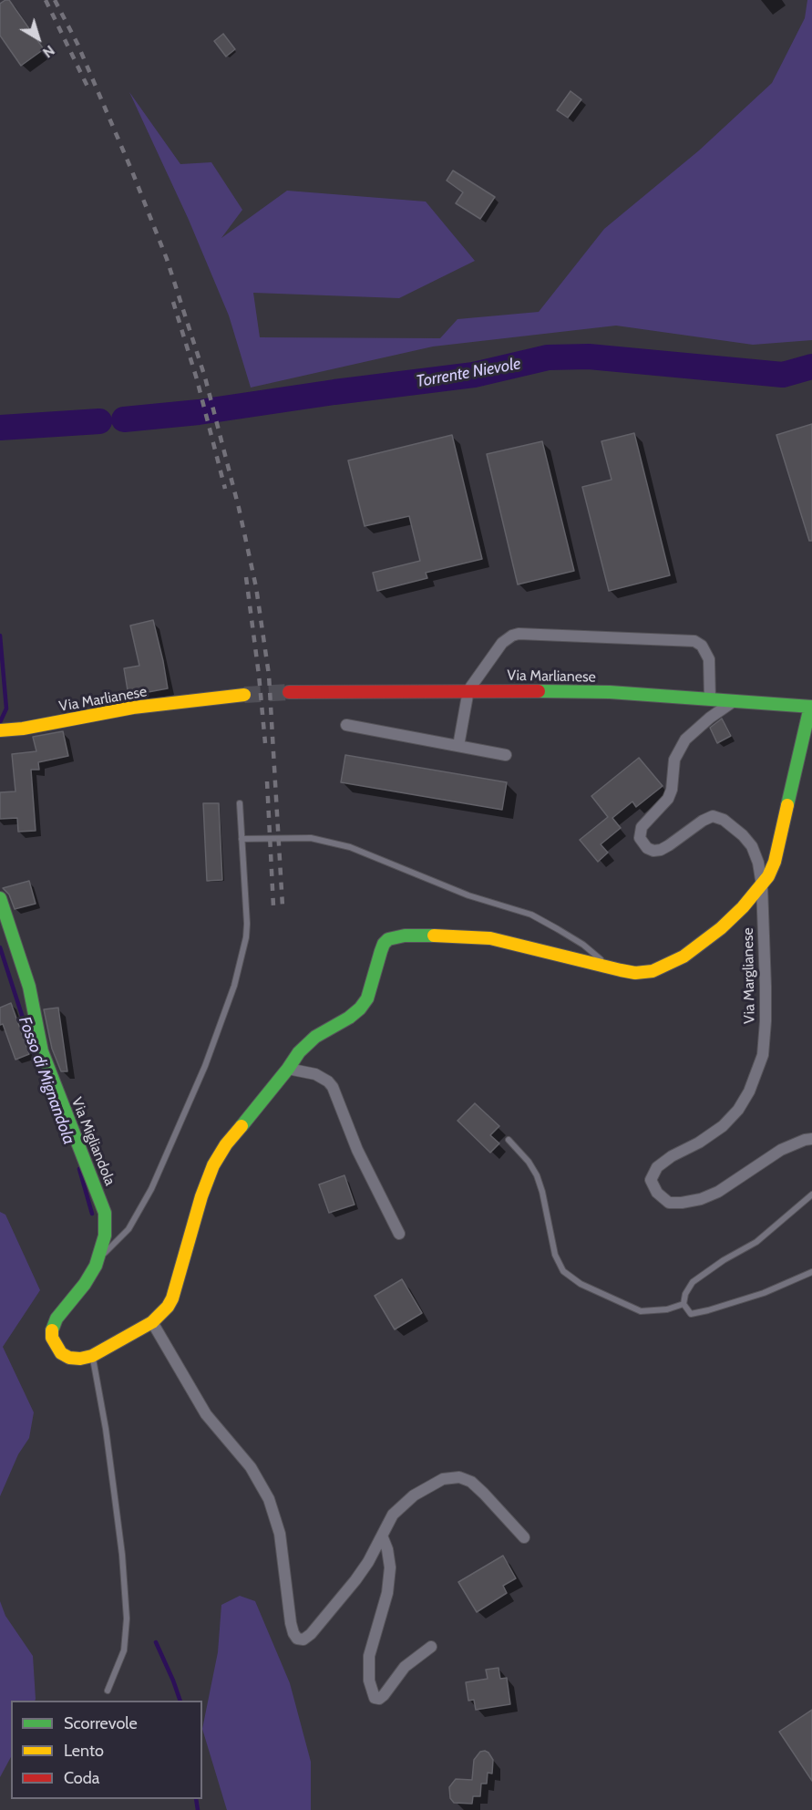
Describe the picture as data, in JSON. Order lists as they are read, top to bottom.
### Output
{
  "streets": {
    "street": ["Via Marlianese", "Via Marglianese", "Via Migliandola"]
  },
  "crossings": [
    ["Via Marlianese", "Via Marglianese"]
  ],
  "water": ["Torrente Nievole", "Fosso di Mignandola"],
  "legend": ["Scorrevole", "Lento", "Coda"],
  "north": "bottom right"
}
